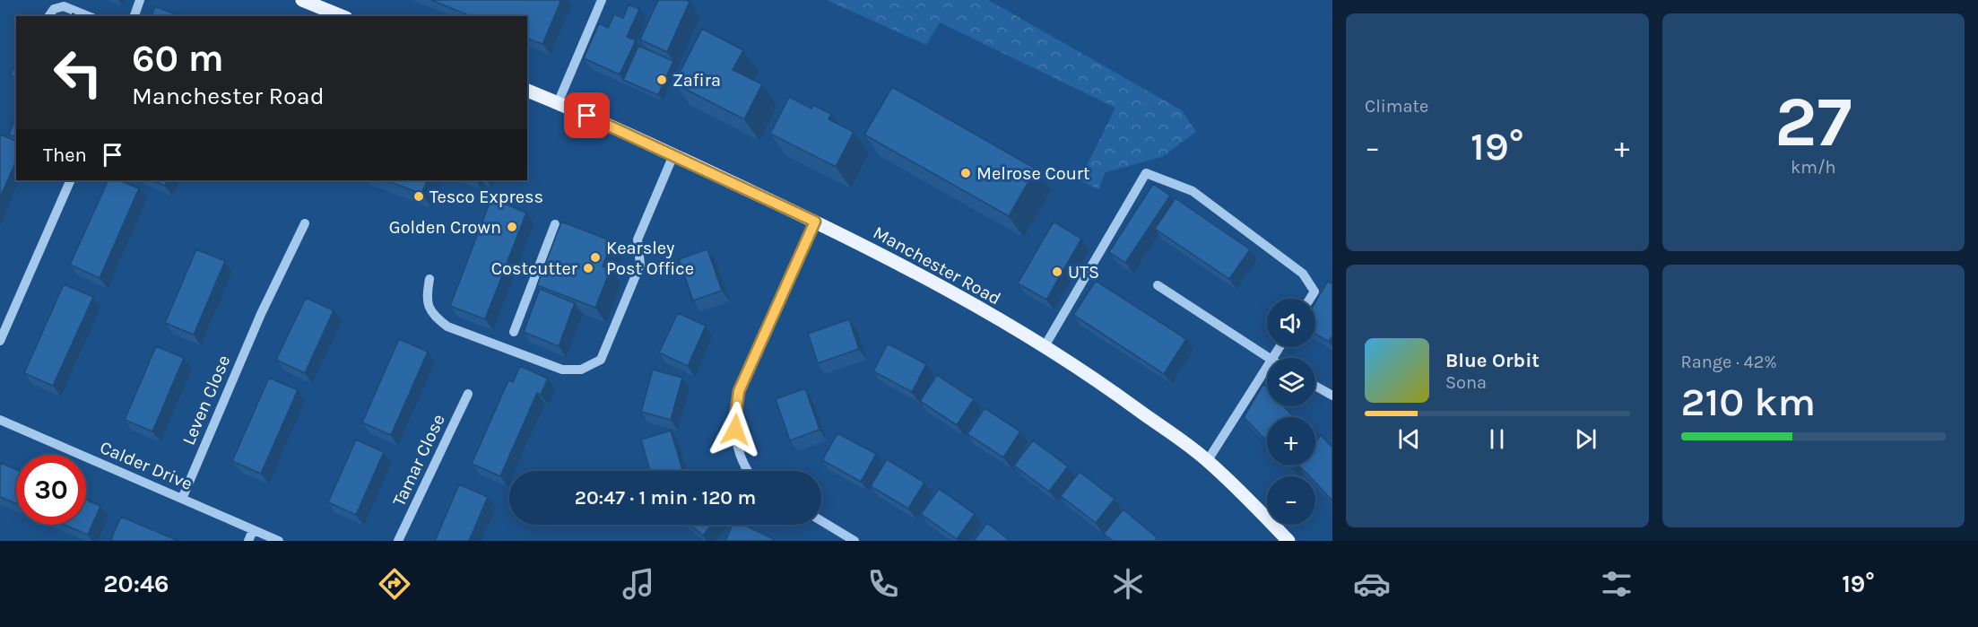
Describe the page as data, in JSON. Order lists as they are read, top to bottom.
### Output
{
  "streets": {
    "main road": ["Manchester Road"],
    "street": ["Leven Close", "Tamar Close", "Calder Drive"]
  },
  "crossings": [
    ["Leven Close", "Calder Drive"]
  ],
  "places": [
    "Zafira",
    "Melrose Court",
    "Tesco Express",
    "Golden Crown",
    "Kearsley Post Office",
    "Costcutter",
    "UTS"
  ],
  "page": {
    "tile": [
      "Climate",
      ["27", "km/h"],
      ["Range · 42%", "210 km"]
    ],
    "turn": ["60 m", "Manchester Road"],
    "heat": ["−", "19°", "+"],
    "then": "Then",
    "map_buttons": ["+", "−"],
    "song": ["Blue Orbit", "Sona"],
    "limit": "30",
    "trip": "20:47 · 1 min · 120 m",
    "tabs": ["20:46", "19°"]
  }
}
